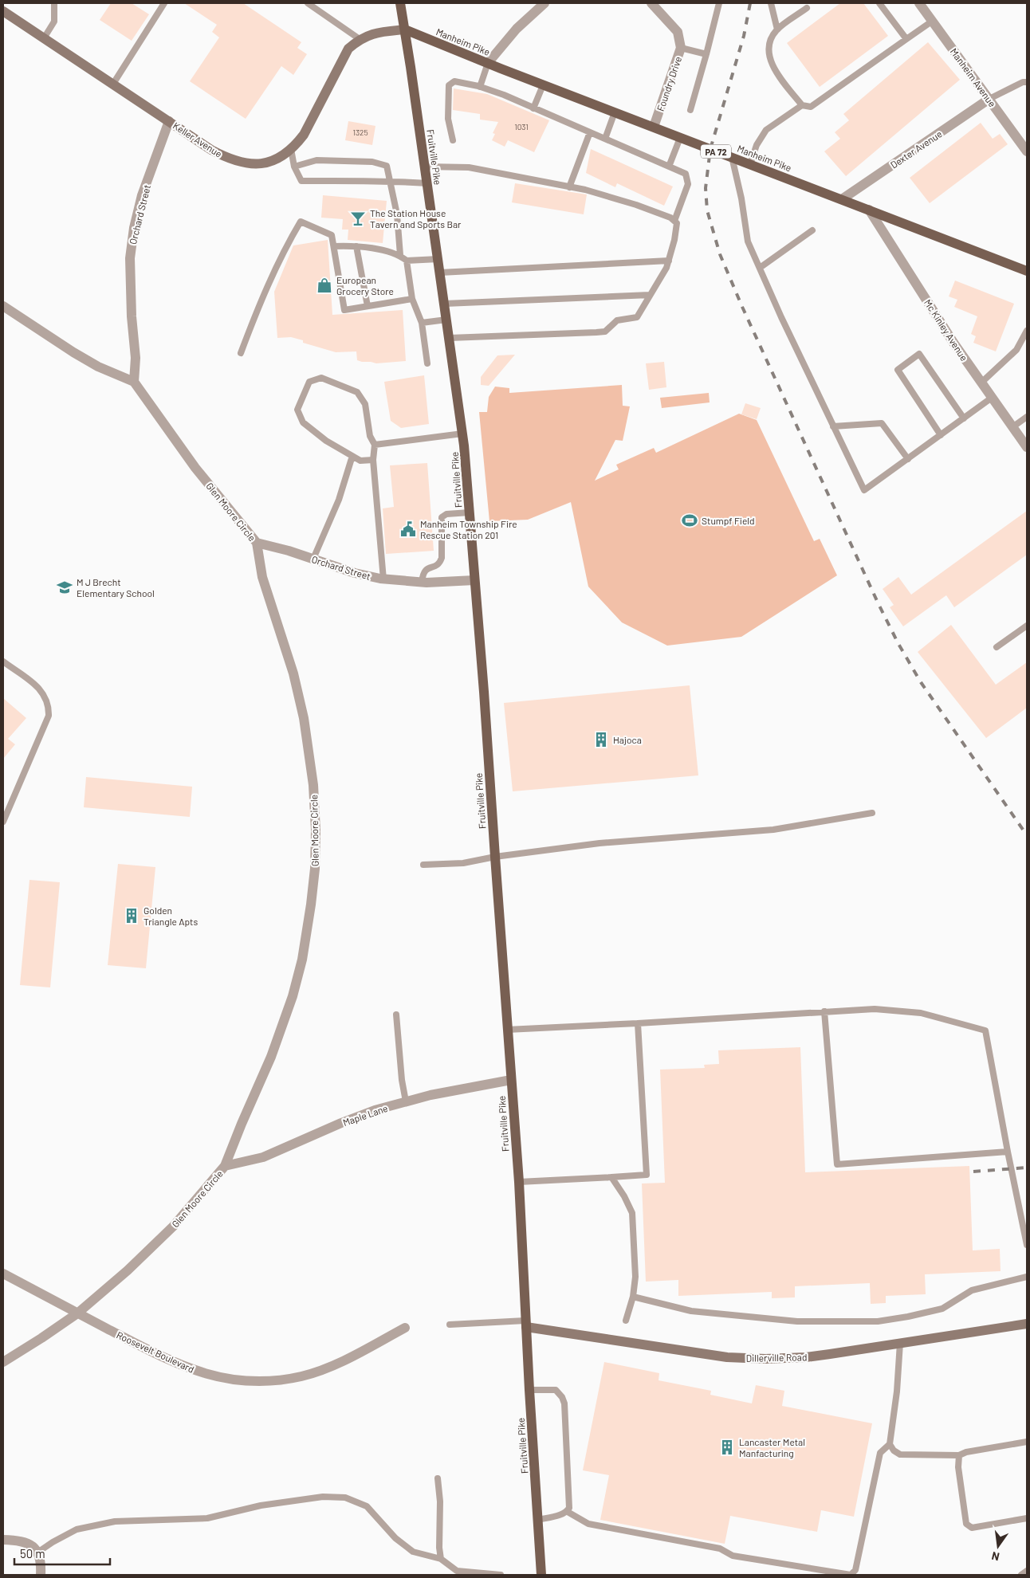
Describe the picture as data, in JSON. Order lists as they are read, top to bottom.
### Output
{
  "streets": {
    "main road": [
      "Manheim Pike",
      "Keller Avenue",
      "PA 72",
      "Fruitville Pike",
      "Dillerville Road"
    ],
    "street": [
      "Manheim Avenue",
      "Foundry Drive",
      "Dexter Avenue",
      "Orchard Street",
      "Mc Kinley Avenue",
      "Glen Moore Circle",
      "Maple Lane",
      "Roosevelt Boulevard"
    ]
  },
  "crossings": [
    ["Manheim Pike", "Foundry Drive"],
    ["Manheim Pike", "Keller Avenue"],
    ["Manheim Pike", "Dexter Avenue"],
    ["Manheim Pike", "Fruitville Pike"],
    ["Manheim Pike", "Mc Kinley Avenue"],
    ["Manheim Avenue", "Dexter Avenue"],
    ["Keller Avenue", "Fruitville Pike"],
    ["Keller Avenue", "Orchard Street"],
    ["Fruitville Pike", "Orchard Street"],
    ["Fruitville Pike", "Maple Lane"],
    ["Fruitville Pike", "Dillerville Road"],
    ["Orchard Street", "Glen Moore Circle"],
    ["Glen Moore Circle", "Maple Lane"],
    ["Glen Moore Circle", "Roosevelt Boulevard"]
  ],
  "places": {
    "bar": ["The Station House Tavern and Sports Bar"],
    "shop": ["European Grocery Store"],
    "sports": ["Stumpf Field"],
    "public building": ["Manheim Township Fire Rescue Station 201"],
    "school or university": ["M J Brecht Elementary School"],
    "building": ["Hajoca", "Golden Triangle Apts", "Lancaster Metal Manfacturing"]
  },
  "house_numbers": ["1031", "1325"],
  "scale_bar": "50 m",
  "north": "bottom"
}
